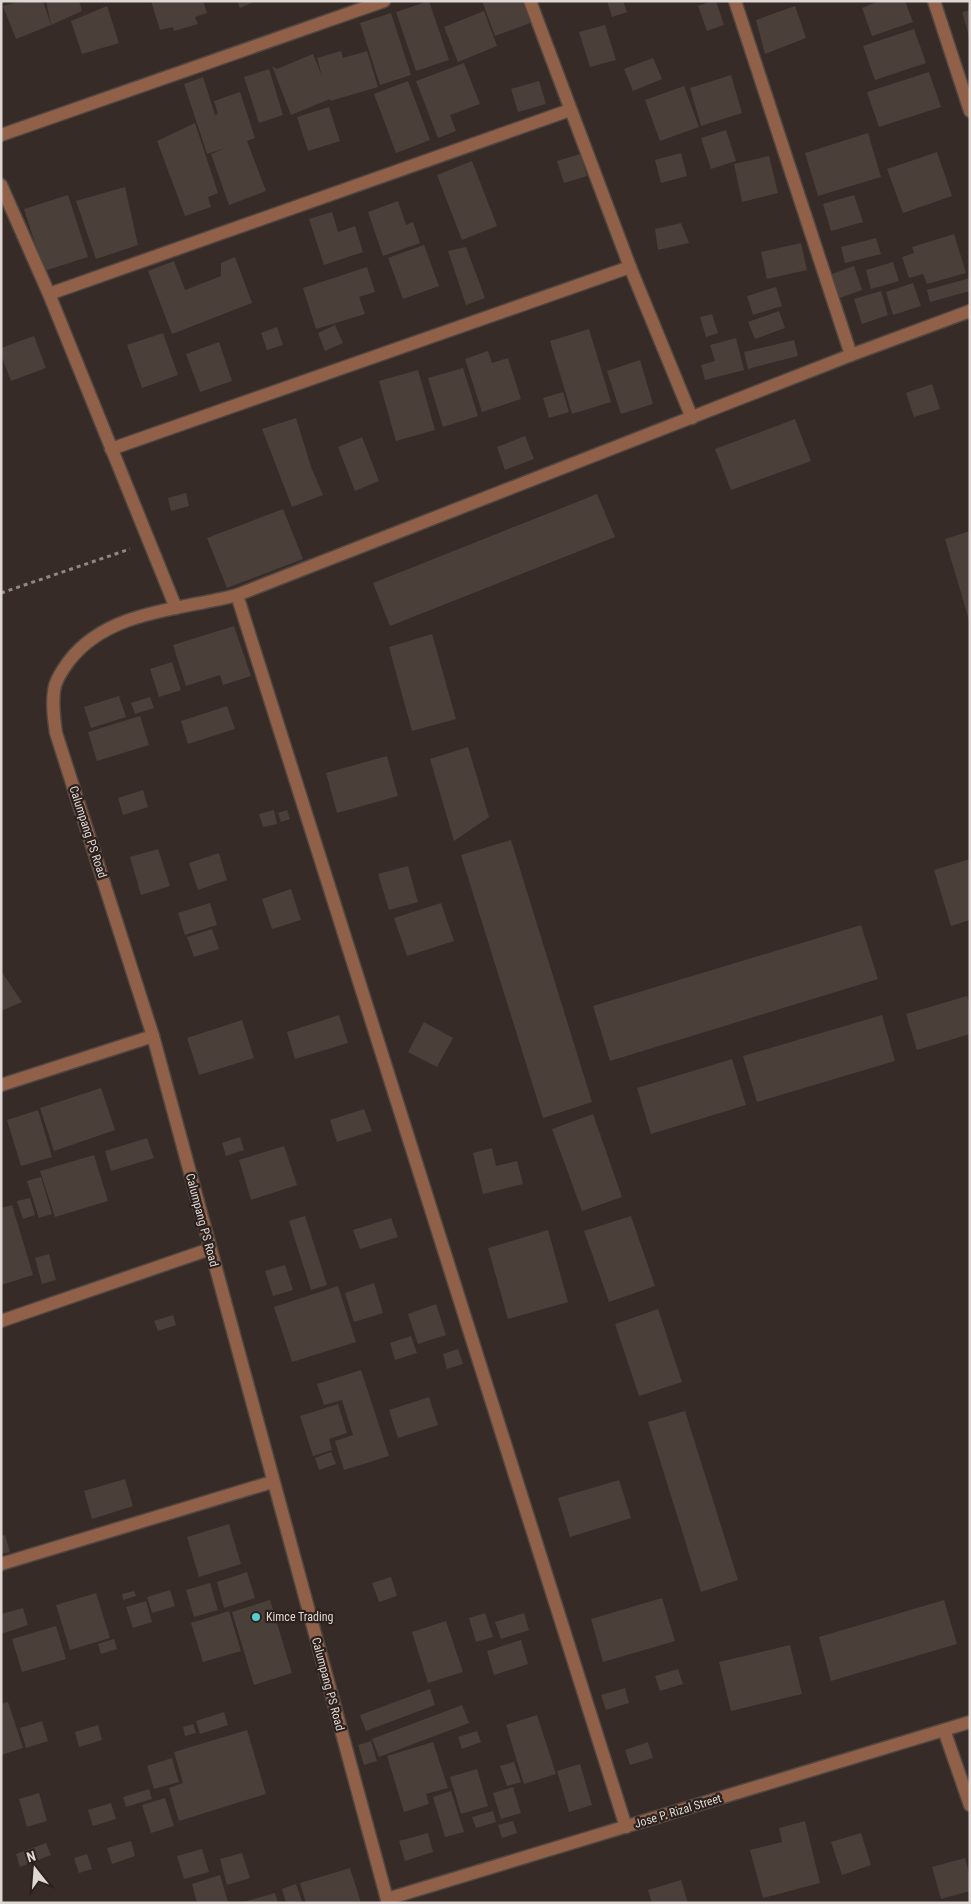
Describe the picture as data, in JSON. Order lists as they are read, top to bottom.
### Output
{
  "streets": {
    "street": ["Calumpang PS Road", "Jose P. Rizal Street"]
  },
  "crossings": [
    ["Calumpang PS Road", "Jose P. Rizal Street"]
  ],
  "places": ["Kimce Trading"],
  "north": "top"
}
